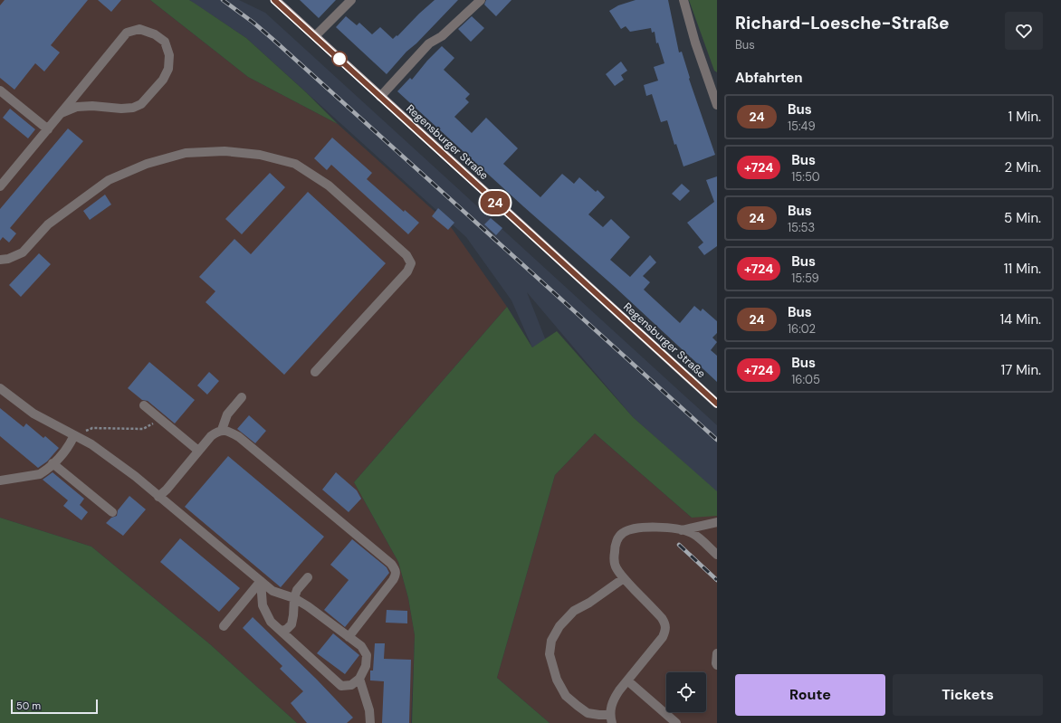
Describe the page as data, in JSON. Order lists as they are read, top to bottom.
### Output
{
  "streets": {
    "main road": ["Regensburger Straße"]
  },
  "lines": ["bus line 24"],
  "scale_bar": "50 m",
  "page": {
    "on_map": "24",
    "heading": [
      ["Richard-Loesche-Straße", "Bus"],
      "Abfahrten"
    ],
    "list": [
      {
        "mark": "24",
        "name": "Bus",
        "note": "15:49",
        "value": "1 Min."
      },
      {
        "mark": "+724",
        "name": "Bus",
        "note": "15:50",
        "value": "2 Min."
      },
      {
        "mark": "24",
        "name": "Bus",
        "note": "15:53",
        "value": "5 Min."
      },
      {
        "mark": "+724",
        "name": "Bus",
        "note": "15:59",
        "value": "11 Min."
      },
      {
        "mark": "24",
        "name": "Bus",
        "note": "16:02",
        "value": "14 Min."
      },
      {
        "mark": "+724",
        "name": "Bus",
        "note": "16:05",
        "value": "17 Min."
      }
    ],
    "buttons": ["Route", "Tickets"],
    "scale": "50 m"
  }
}
